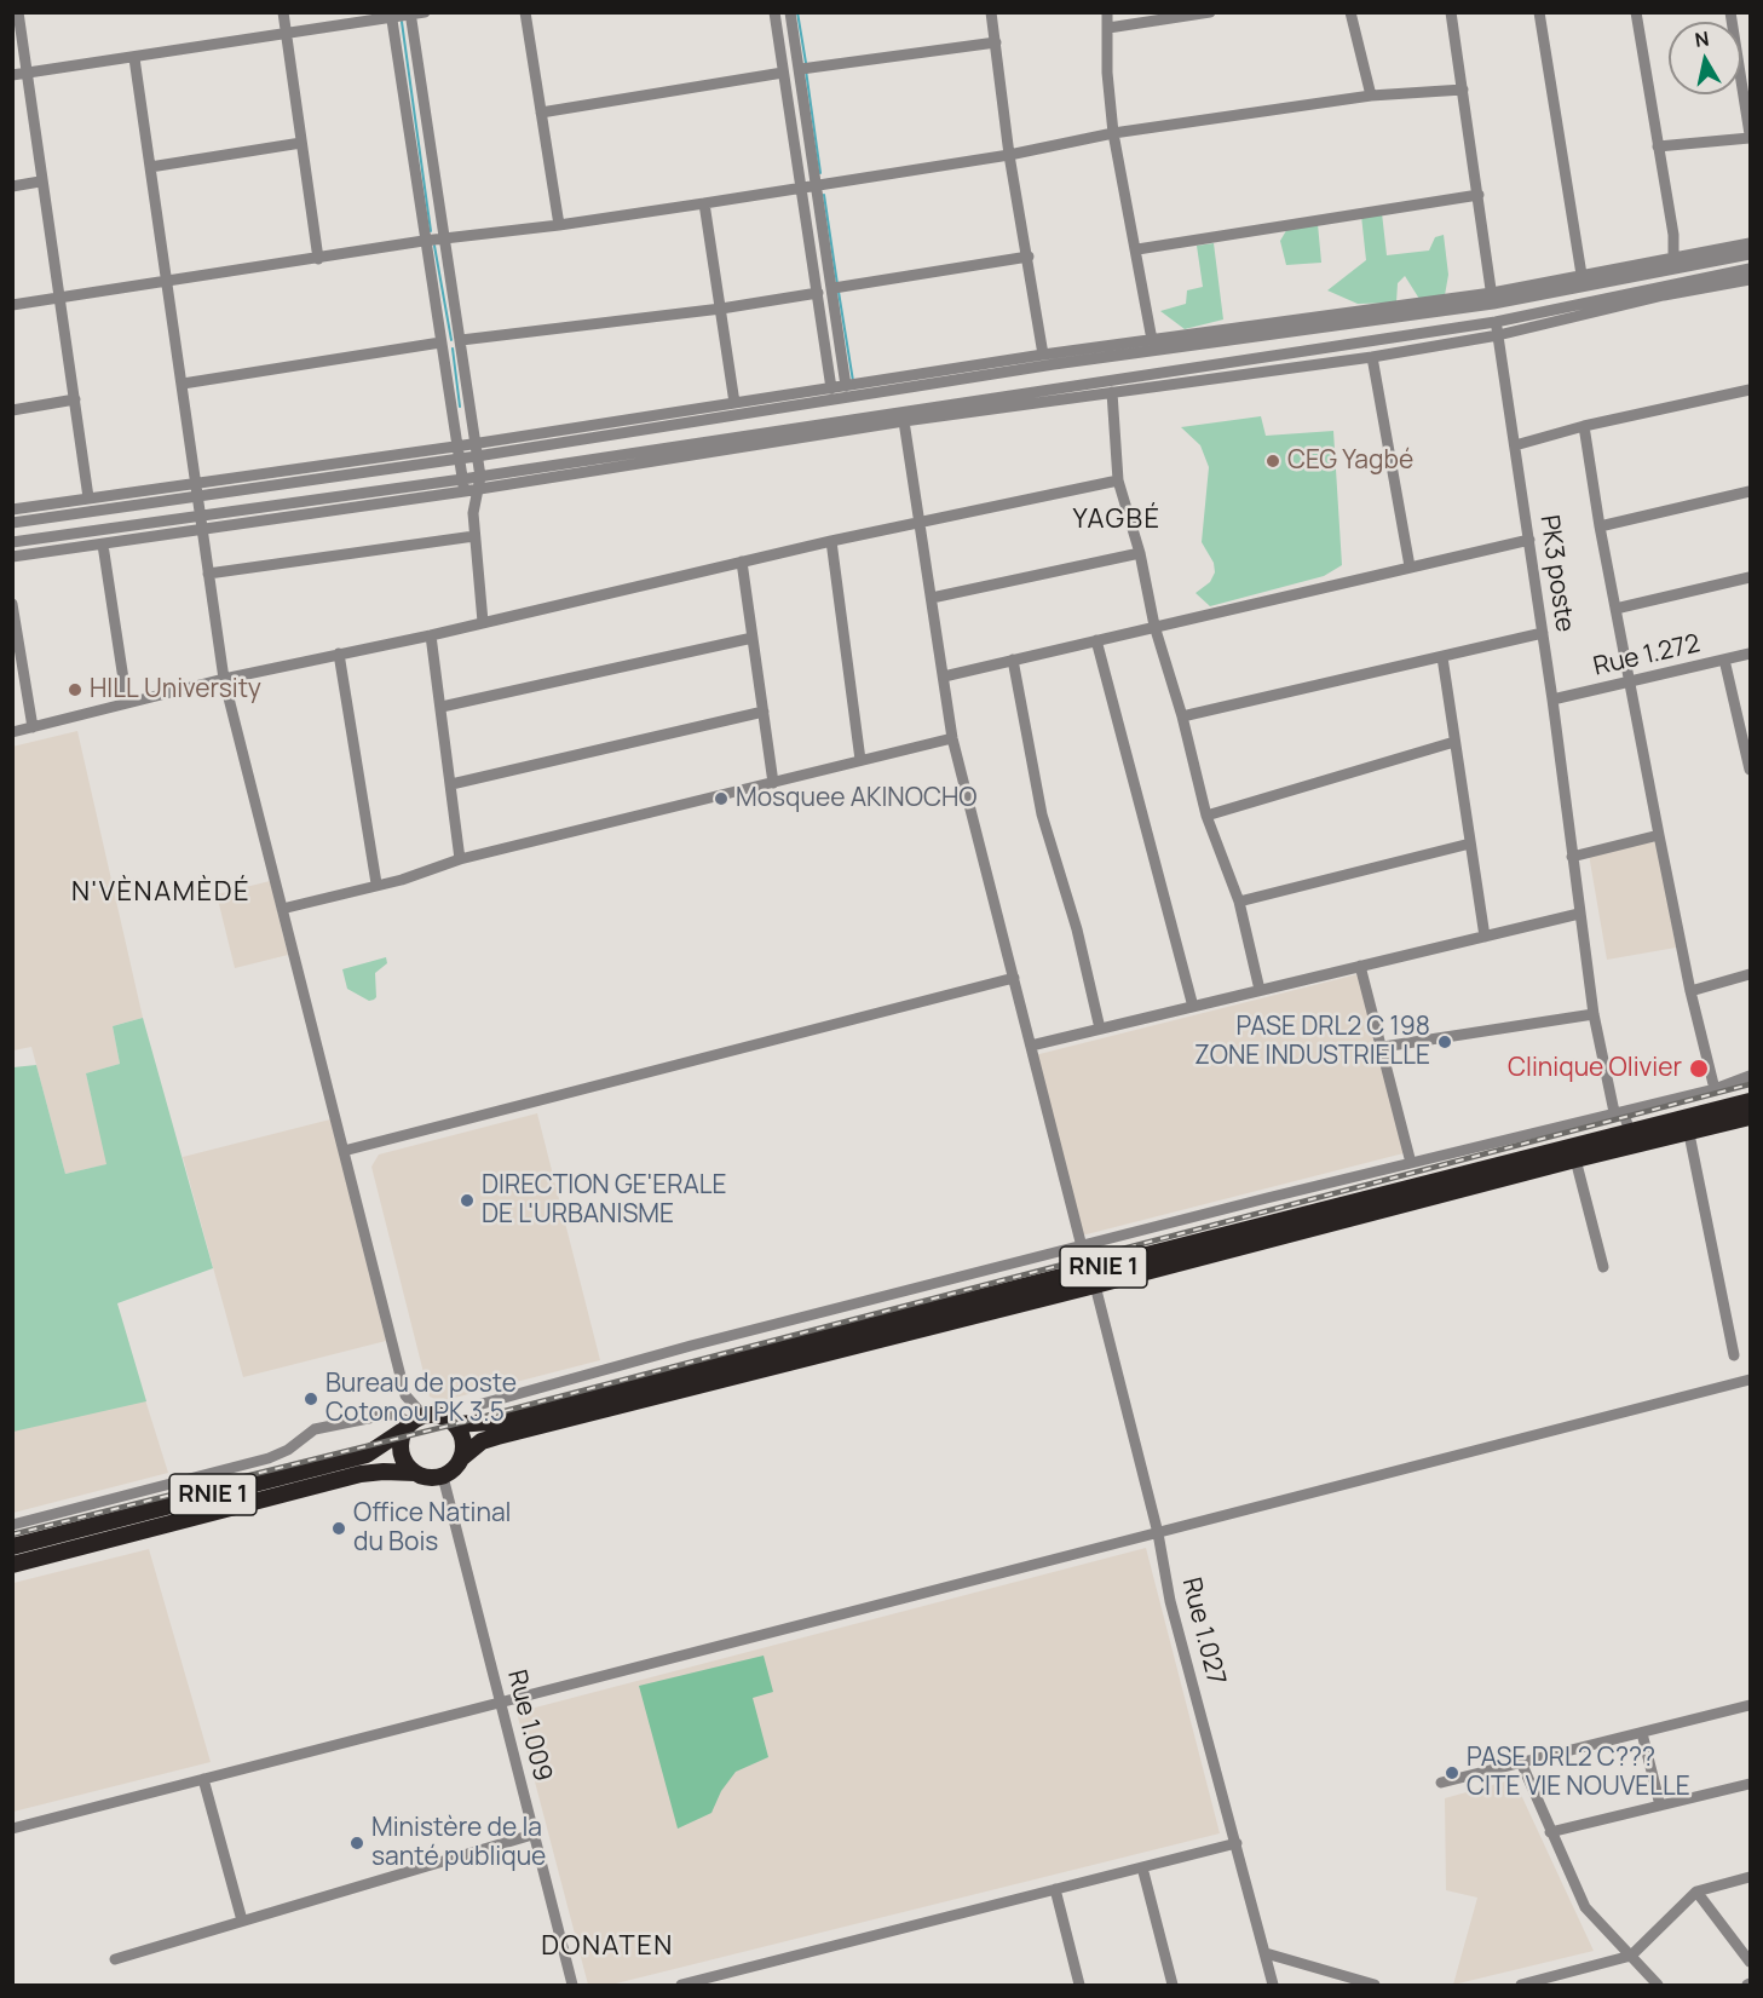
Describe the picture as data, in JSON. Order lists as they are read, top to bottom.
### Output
{
  "streets": {
    "highway": ["RNIE 1"],
    "street": [
      "PK3 poste",
      "Rue 1.272",
      "Rue 1.027",
      "Rue 1.009"
    ]
  },
  "crossings": [
    ["PK3 poste", "Rue 1.272"],
    ["PK3 poste", "RNIE 1"],
    ["RNIE 1", "Rue 1.027"],
    ["RNIE 1", "Rue 1.009"]
  ],
  "districts": ["YAGBÉ", "N'VÈNAMÈDÉ", "DONATEN"],
  "places": [
    "CEG Yagbé",
    "HILL University",
    "Mosquee AKINOCHO",
    "PASE DRL2 C 198 ZONE INDUSTRIELLE",
    "Clinique Olivier",
    "DIRECTION GE'ERALE DE L'URBANISME",
    "Bureau de poste Cotonou PK 3.5",
    "Office Natinal du Bois",
    "PASE DRL2 C??? CITE VIE NOUVELLE",
    "Ministère de la santé publique"
  ],
  "north": "top"
}
